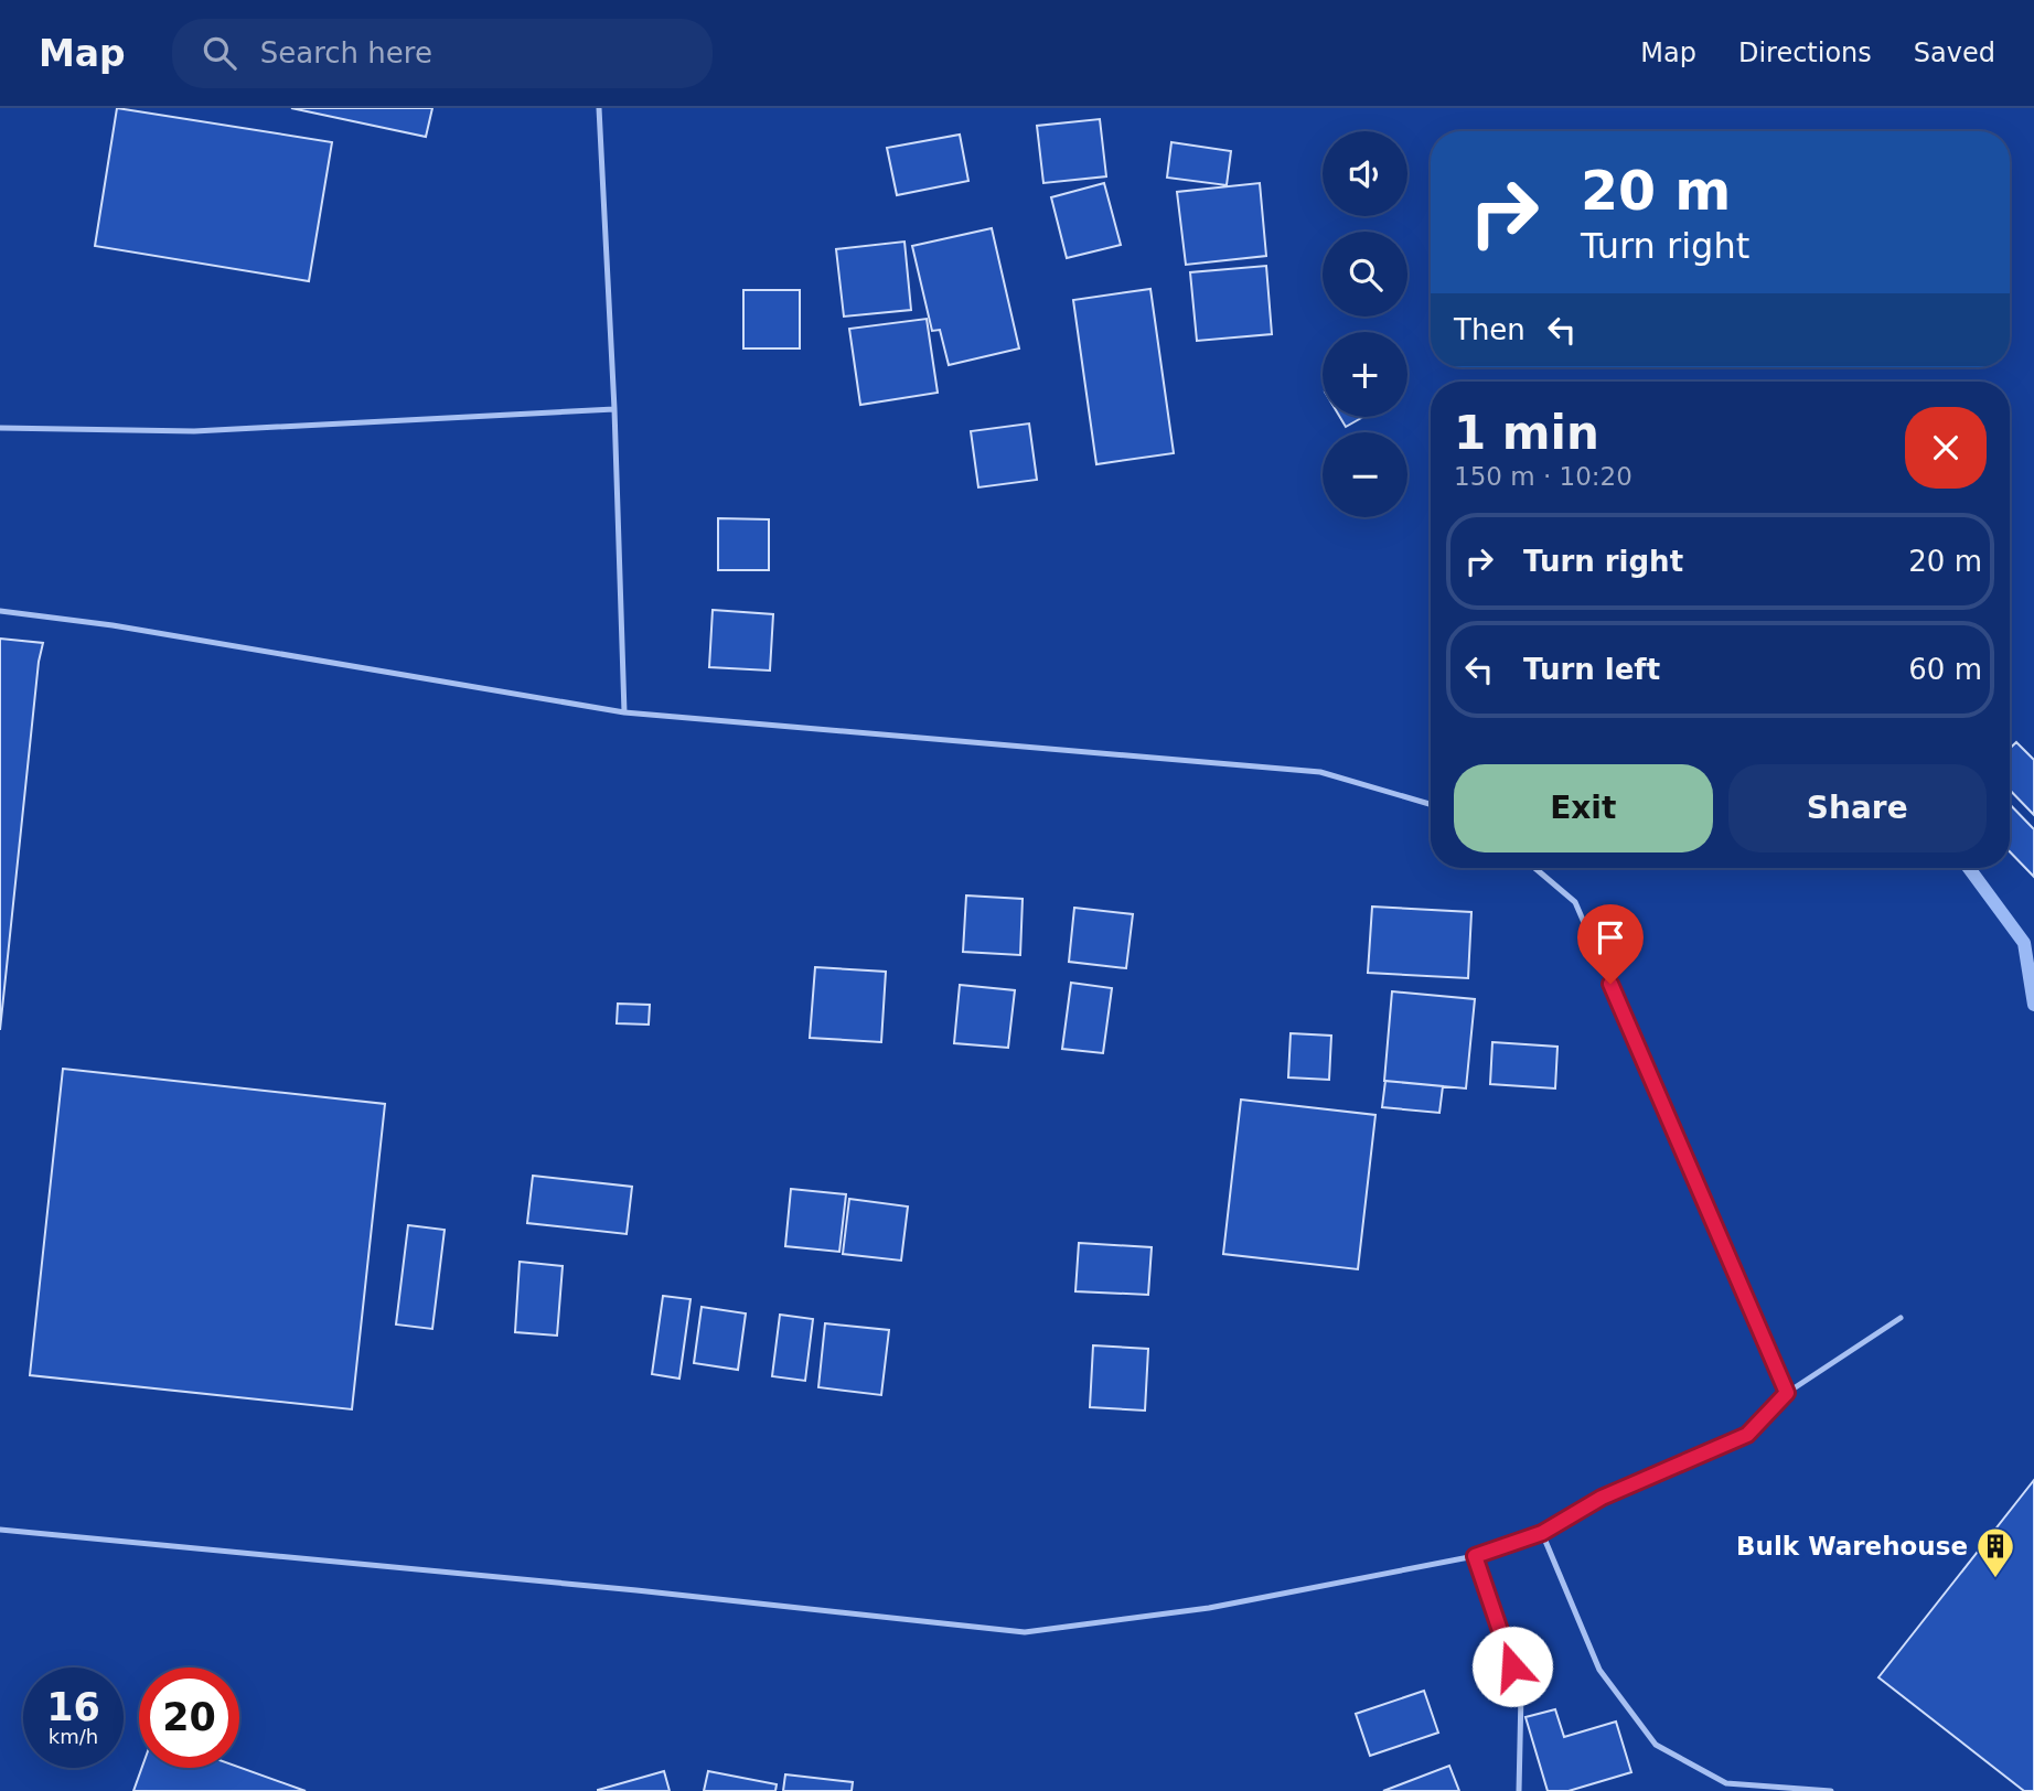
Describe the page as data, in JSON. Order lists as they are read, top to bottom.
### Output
{
  "places": {
    "building": ["Bulk Warehouse"]
  },
  "page": {
    "header": "Map",
    "search": "Search here",
    "nav": ["Map", "Directions", "Saved"],
    "map_buttons": ["+", "−"],
    "turn": ["20 m", "Turn right"],
    "then": "Then",
    "heading": ["1 min", "150 m · 10:20"],
    "list": [
      {
        "name": "Turn right",
        "value": "20 m"
      },
      {
        "name": "Turn left",
        "value": "60 m"
      }
    ],
    "buttons": ["Exit", "Share"],
    "speed": "16 km/h",
    "limit": "20"
  }
}
